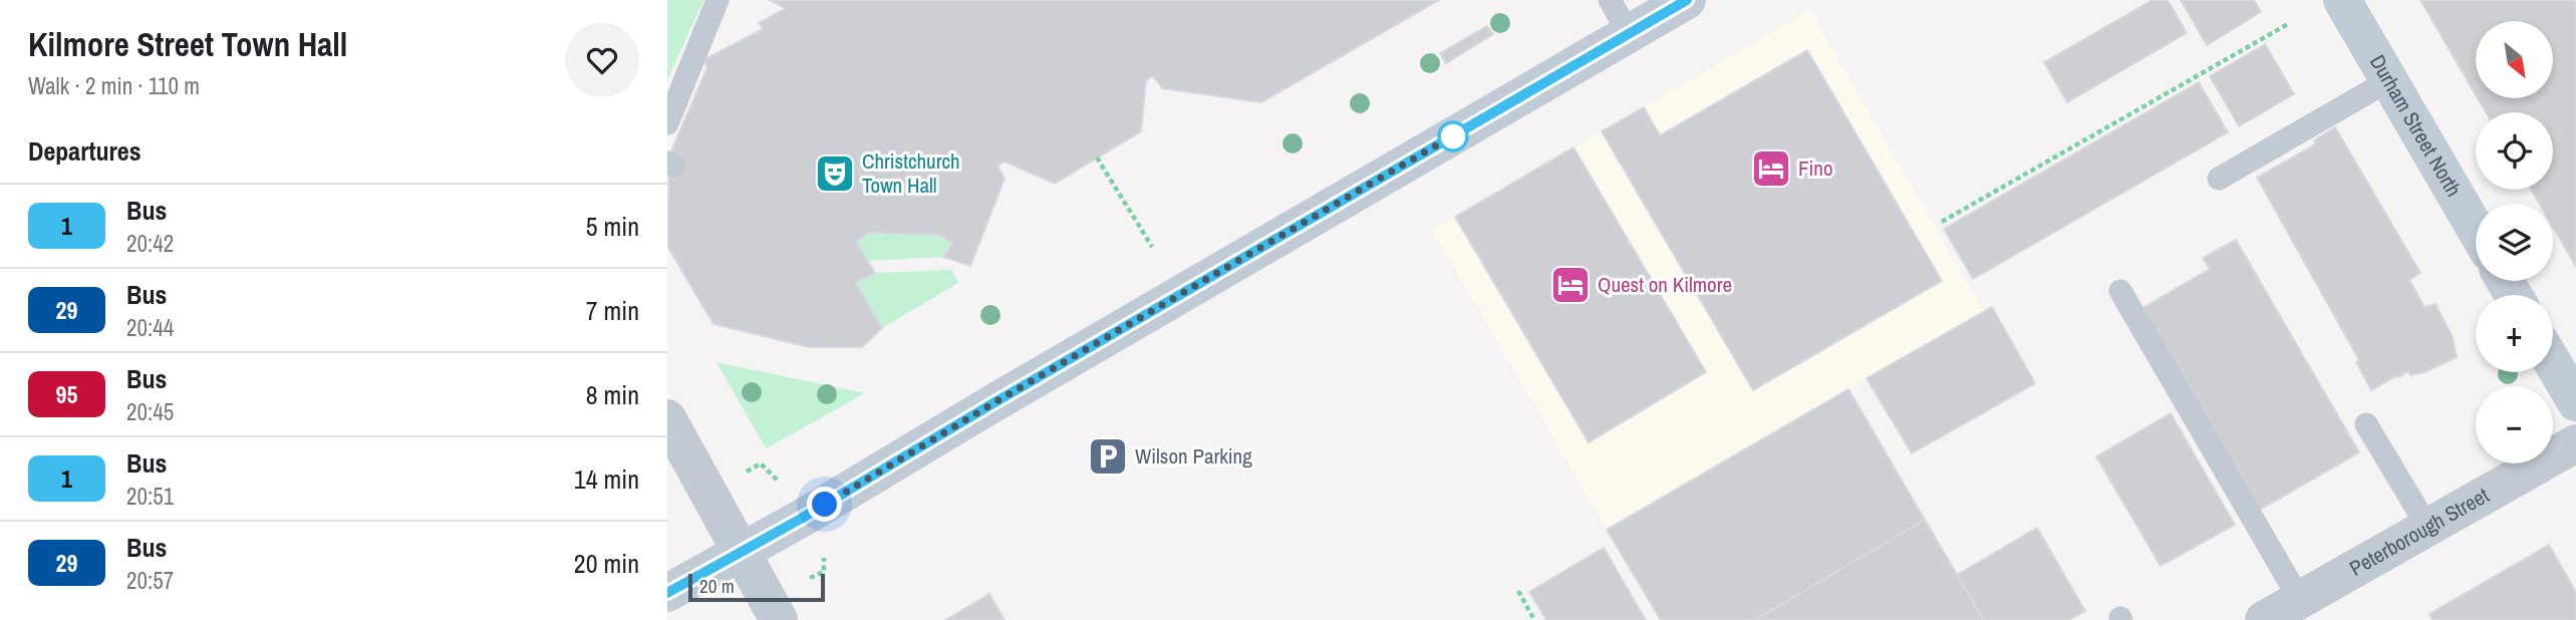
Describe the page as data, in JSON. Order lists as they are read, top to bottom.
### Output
{
  "streets": {
    "main road": ["Durham Street North"],
    "street": ["Peterborough Street"]
  },
  "places": {
    "hotel": ["Fino", "Quest on Kilmore"],
    "theatre": ["Christchurch Town Hall"],
    "parking": ["Wilson Parking"]
  },
  "lines": ["bus line 1"],
  "scale_bar": "20 m",
  "north": "bottom right",
  "page": {
    "heading": [
      ["Kilmore Street Town Hall", "Walk · 2 min · 110 m"],
      "Departures"
    ],
    "map_buttons": ["+", "−"],
    "list": [
      {
        "mark": "1",
        "name": "Bus",
        "note": "20:42",
        "value": "5 min"
      },
      {
        "mark": "29",
        "name": "Bus",
        "note": "20:44",
        "value": "7 min"
      },
      {
        "mark": "95",
        "name": "Bus",
        "note": "20:45",
        "value": "8 min"
      },
      {
        "mark": "1",
        "name": "Bus",
        "note": "20:51",
        "value": "14 min"
      },
      {
        "mark": "29",
        "name": "Bus",
        "note": "20:57",
        "value": "20 min"
      }
    ],
    "scale": "20 m"
  }
}
